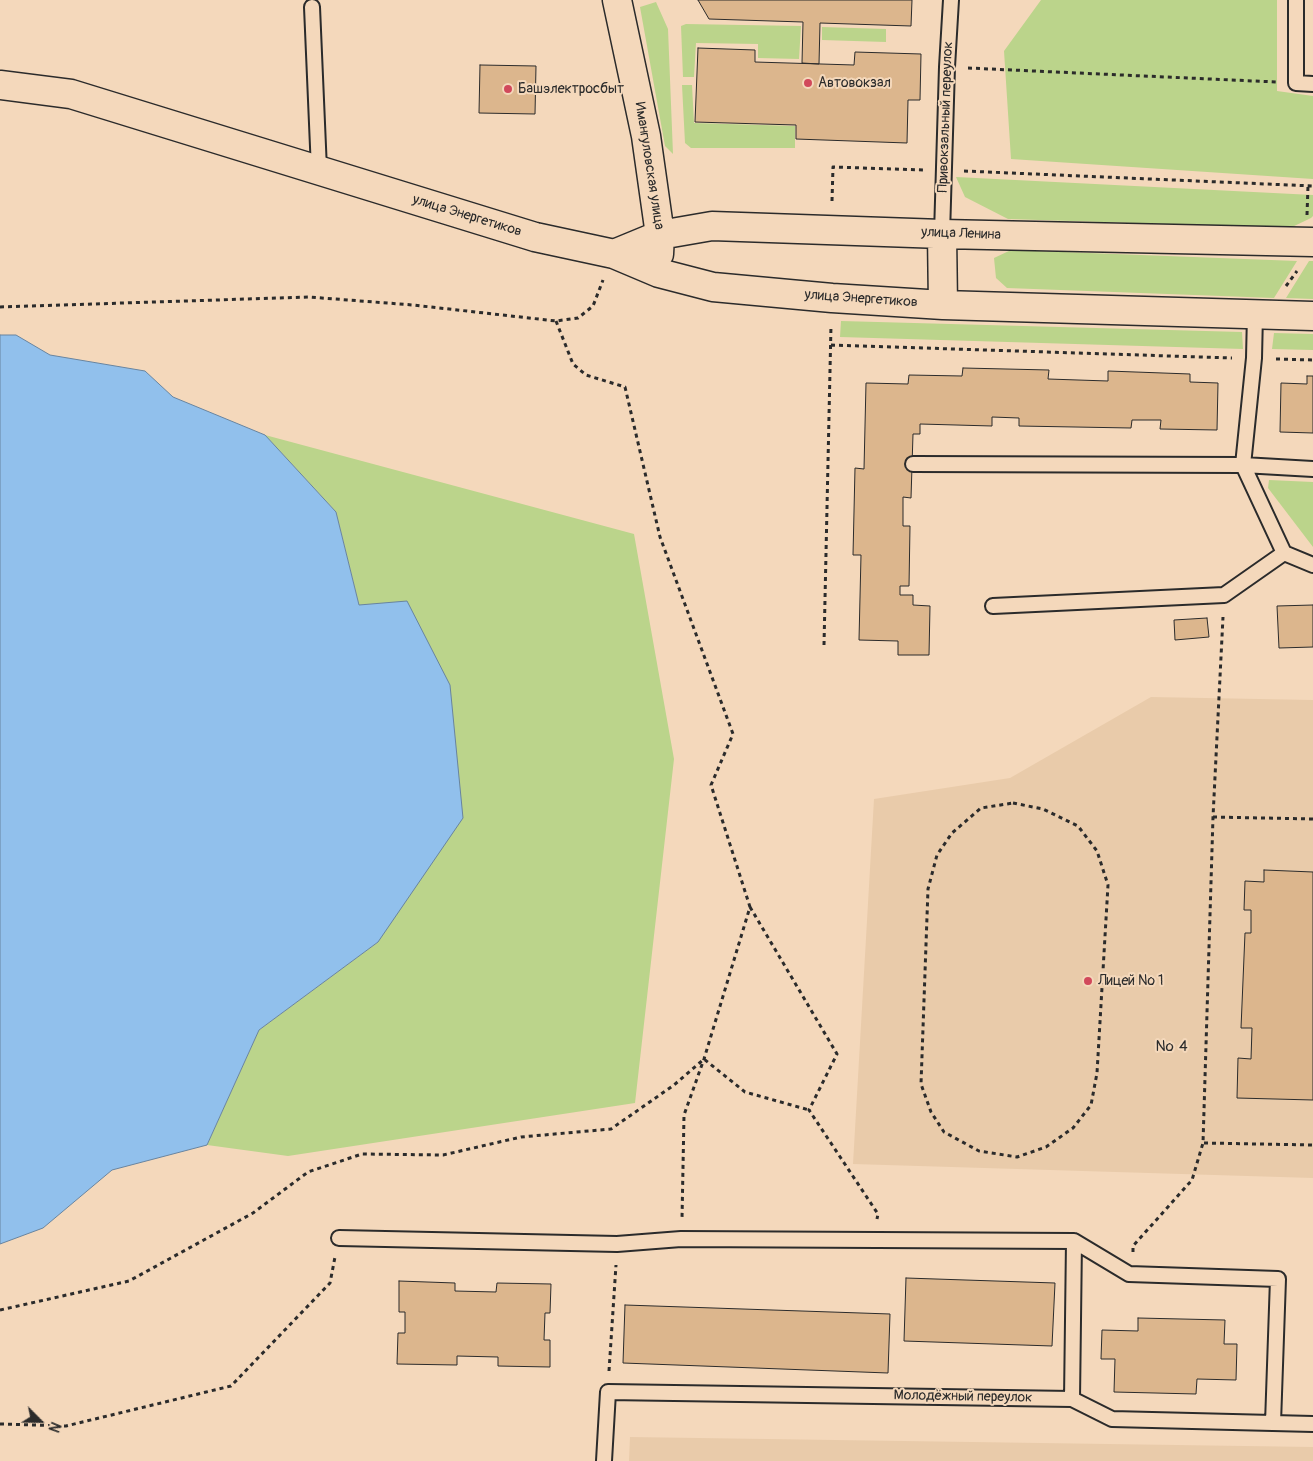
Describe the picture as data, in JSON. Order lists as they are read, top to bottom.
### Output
{
  "streets": {
    "main road": ["Имангуловская улица", "улица Энергетиков", "улица Ленина"],
    "lane": ["Привокзальный переулок", "Молодёжный переулок"]
  },
  "crossings": [
    ["Привокзальный переулок", "улица Ленина"],
    ["Имангуловская улица", "улица Энергетиков"],
    ["Имангуловская улица", "улица Ленина"],
    ["улица Энергетиков", "улица Ленина"]
  ],
  "districts": ["№ 4"],
  "places": ["Автовокзал", "Башэлектросбыт", "Лицей № 1"],
  "north": "bottom right"
}
